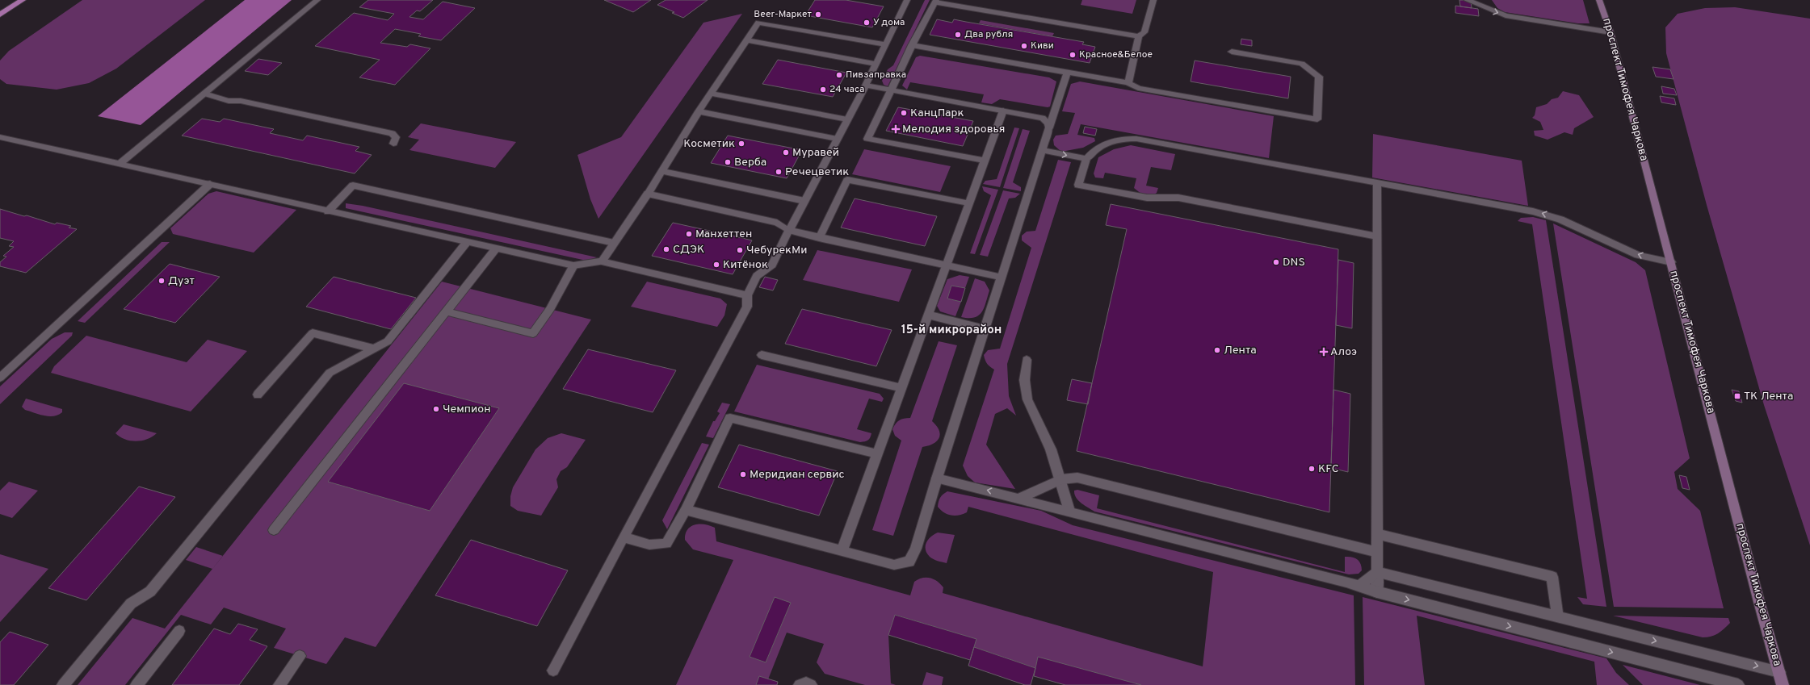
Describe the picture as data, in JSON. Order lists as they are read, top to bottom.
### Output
{
  "streets": {
    "main road": ["проспект Тимофея Чаркова"]
  },
  "districts": ["15-й микрорайон"],
  "places": {
    "other": [
      "Beer-Маркет",
      "У дома",
      "Два рубля",
      "Киви",
      "Красное&Белое",
      "Пивзаправка",
      "24 часа",
      "КанцПарк",
      "Косметик",
      "Муравей",
      "Верба",
      "Речецветик",
      "Манхеттен",
      "СДЭК",
      "ЧебурекМи",
      "DNS",
      "Китёнок",
      "Дуэт",
      "Лента",
      "Чемпион",
      "KFC",
      "Меридиан сервис"
    ],
    "health": ["Мелодия здоровья", "Алоэ"],
    "transit": ["ТК Лента"]
  }
}
